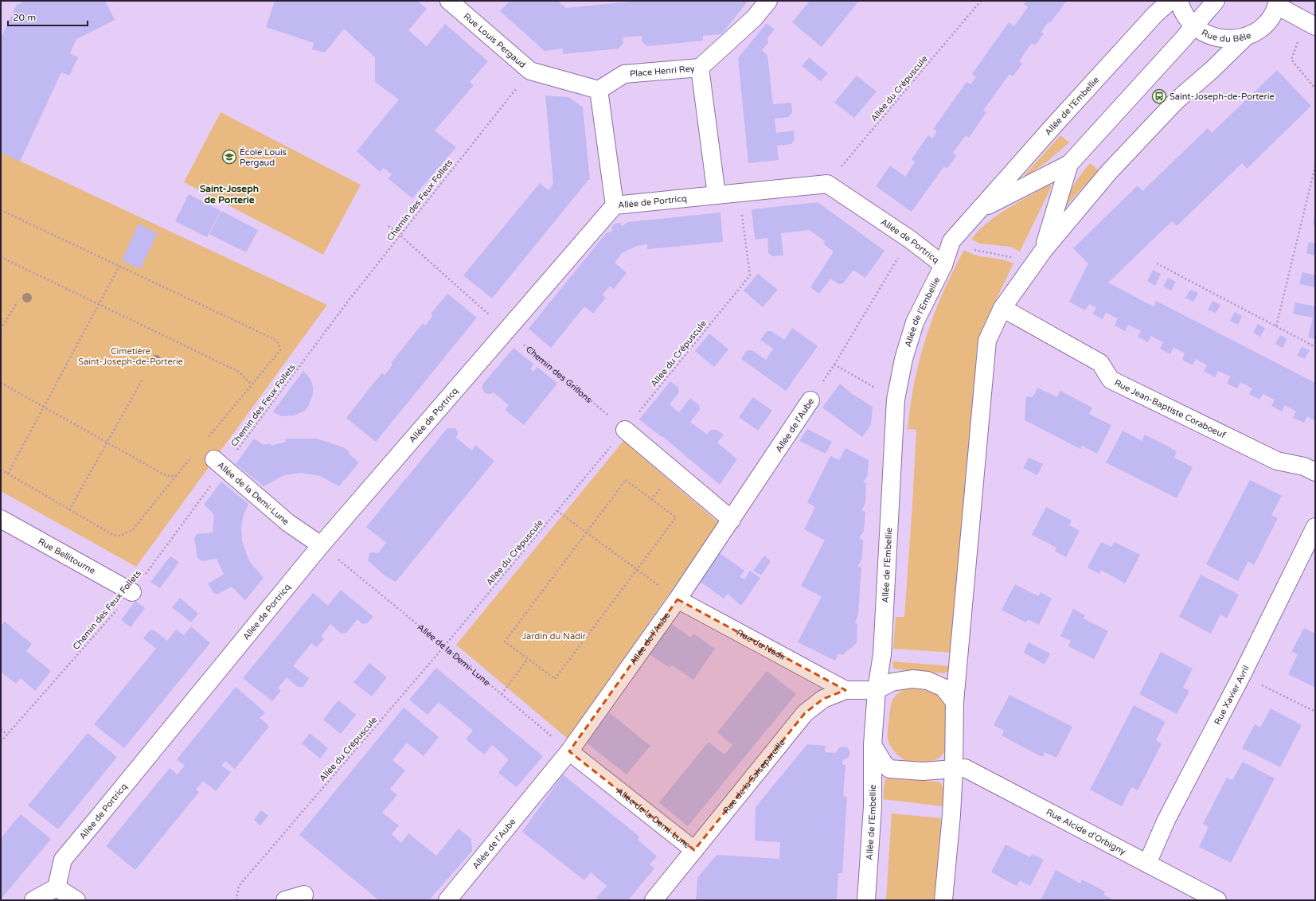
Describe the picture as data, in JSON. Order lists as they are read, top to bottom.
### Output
{
  "streets": {
    "street": [
      "Rue du Bêle",
      "Rue Louis Pergaud",
      "Place Henri Rey",
      "Allée de l'Embellie",
      "Allée de Portricq",
      "Rue Jean-Baptiste Coraboeuf",
      "Allée de l'Aube",
      "Allée de la Demi-Lune",
      "Rue Bellitourne",
      "Rue du Nadir",
      "Rue Xavier Avril",
      "Rue de la Salsepareille",
      "Rue Alcide d'Orbigny"
    ],
    "path": ["Allée du Crépuscule", "Chemin des Feux Follets", "Chemin des Grillons"]
  },
  "crossings": [
    ["Rue Louis Pergaud", "Place Henri Rey"],
    ["Place Henri Rey", "Allée de Portricq"],
    ["Allée du Crépuscule", "Allée de Portricq"],
    ["Allée du Crépuscule", "Chemin des Grillons"],
    ["Allée du Crépuscule", "Allée de la Demi-Lune"],
    ["Allée de l'Embellie", "Allée de Portricq"],
    ["Allée de l'Embellie", "Rue de la Salsepareille"],
    ["Allée de l'Embellie", "Rue Alcide d'Orbigny"],
    ["Chemin des Feux Follets", "Chemin des Grillons"],
    ["Chemin des Feux Follets", "Allée de la Demi-Lune"],
    ["Chemin des Feux Follets", "Rue Bellitourne"],
    ["Allée de Portricq", "Chemin des Grillons"],
    ["Allée de Portricq", "Allée de l'Aube"],
    ["Allée de Portricq", "Allée de la Demi-Lune"],
    ["Allée de l'Aube", "Allée de la Demi-Lune"],
    ["Allée de l'Aube", "Rue du Nadir"],
    ["Allée de la Demi-Lune", "Rue de la Salsepareille"],
    ["Rue du Nadir", "Rue de la Salsepareille"],
    ["Rue Xavier Avril", "Rue Alcide d'Orbigny"],
    ["Rue de la Salsepareille", "Rue Alcide d'Orbigny"]
  ],
  "districts": ["Saint-Joseph de Porterie"],
  "parks": ["Cimetière Saint-Joseph-de-Porterie", "Jardin du Nadir"],
  "places": {
    "bus stop": ["Saint-Joseph-de-Porterie"],
    "school or university": ["École Louis Pergaud"]
  },
  "scale_bar": "20 m"
}
